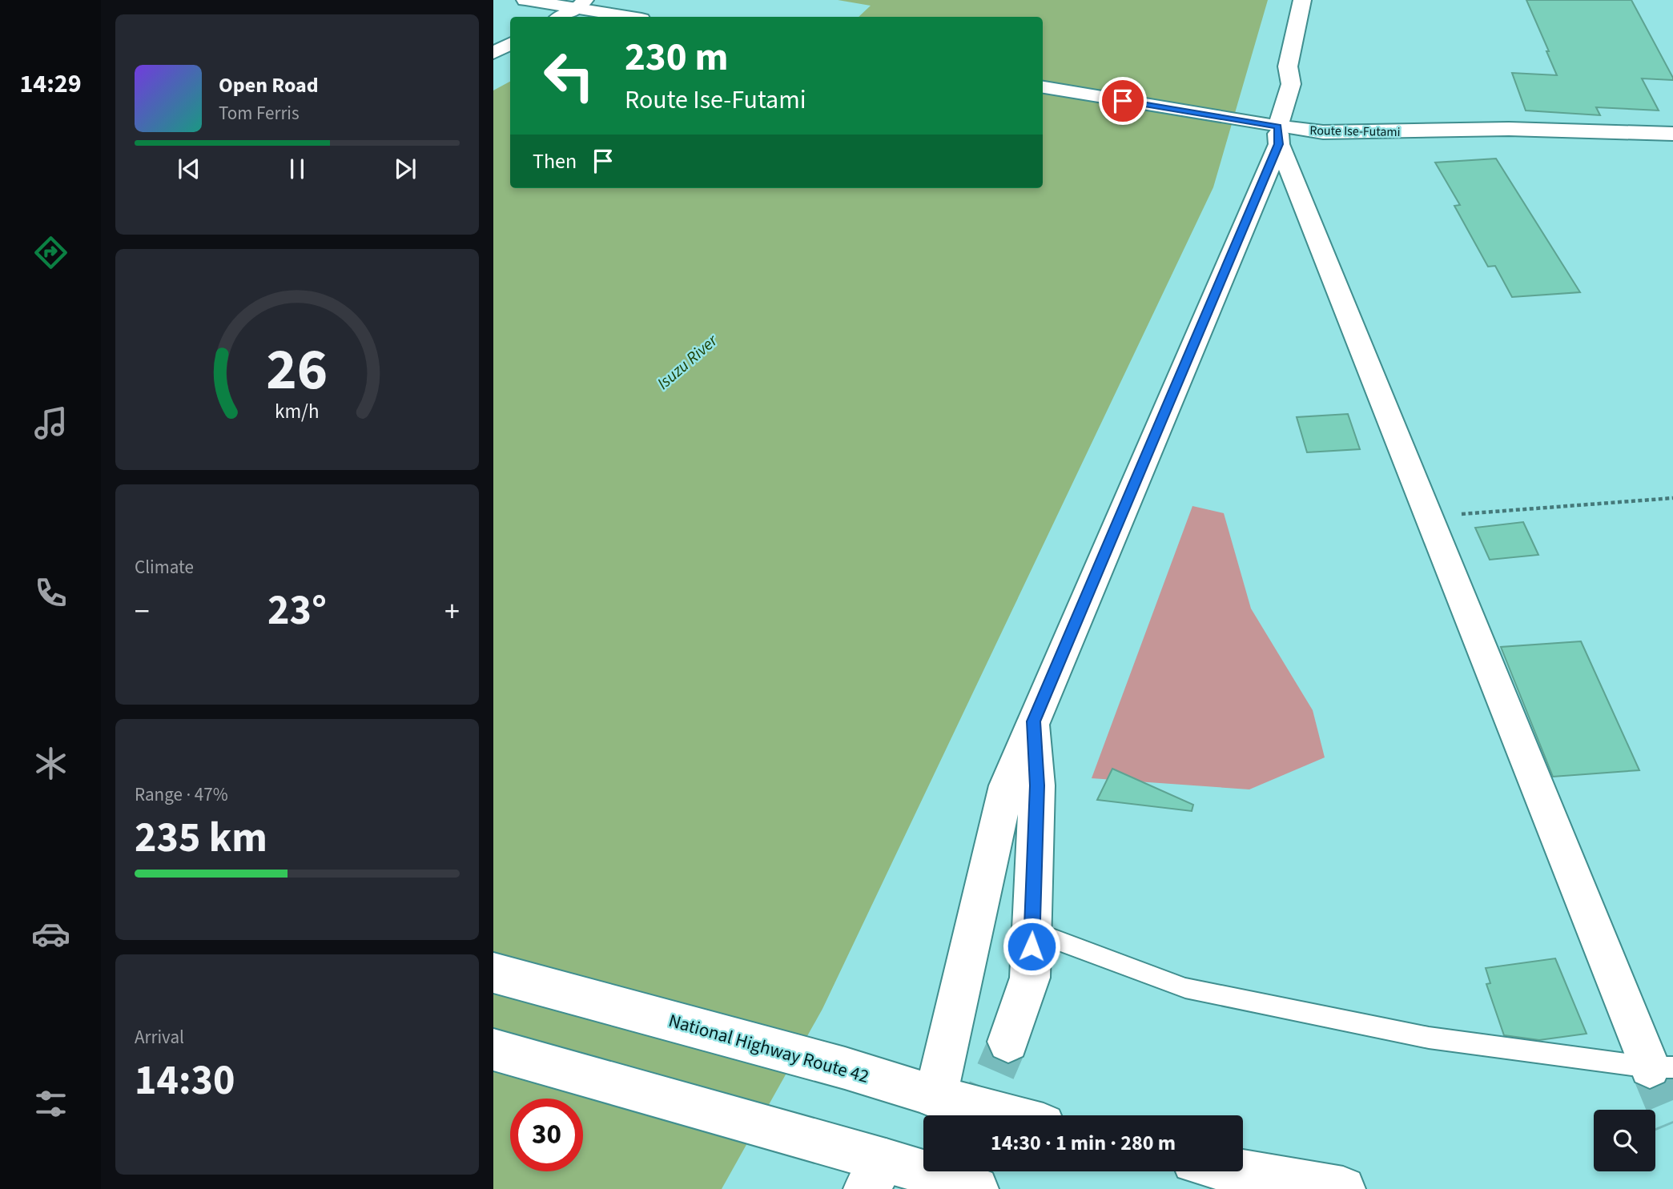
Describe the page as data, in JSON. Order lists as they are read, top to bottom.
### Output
{
  "streets": {
    "main road": ["Route Ise-Futami", "National Highway Route 42"]
  },
  "water": ["Isuzu River"],
  "page": {
    "tabs": "14:29",
    "turn": ["230 m", "Route Ise-Futami"],
    "song": ["Open Road", "Tom Ferris"],
    "then": "Then",
    "tile": [
      "Climate",
      ["Range · 47%", "235 km"],
      ["Arrival", "14:30"]
    ],
    "heat": ["−", "23°", "+"],
    "limit": "30",
    "trip": "14:30 · 1 min · 280 m",
    "gauge": ["26", "km/h"]
  }
}
